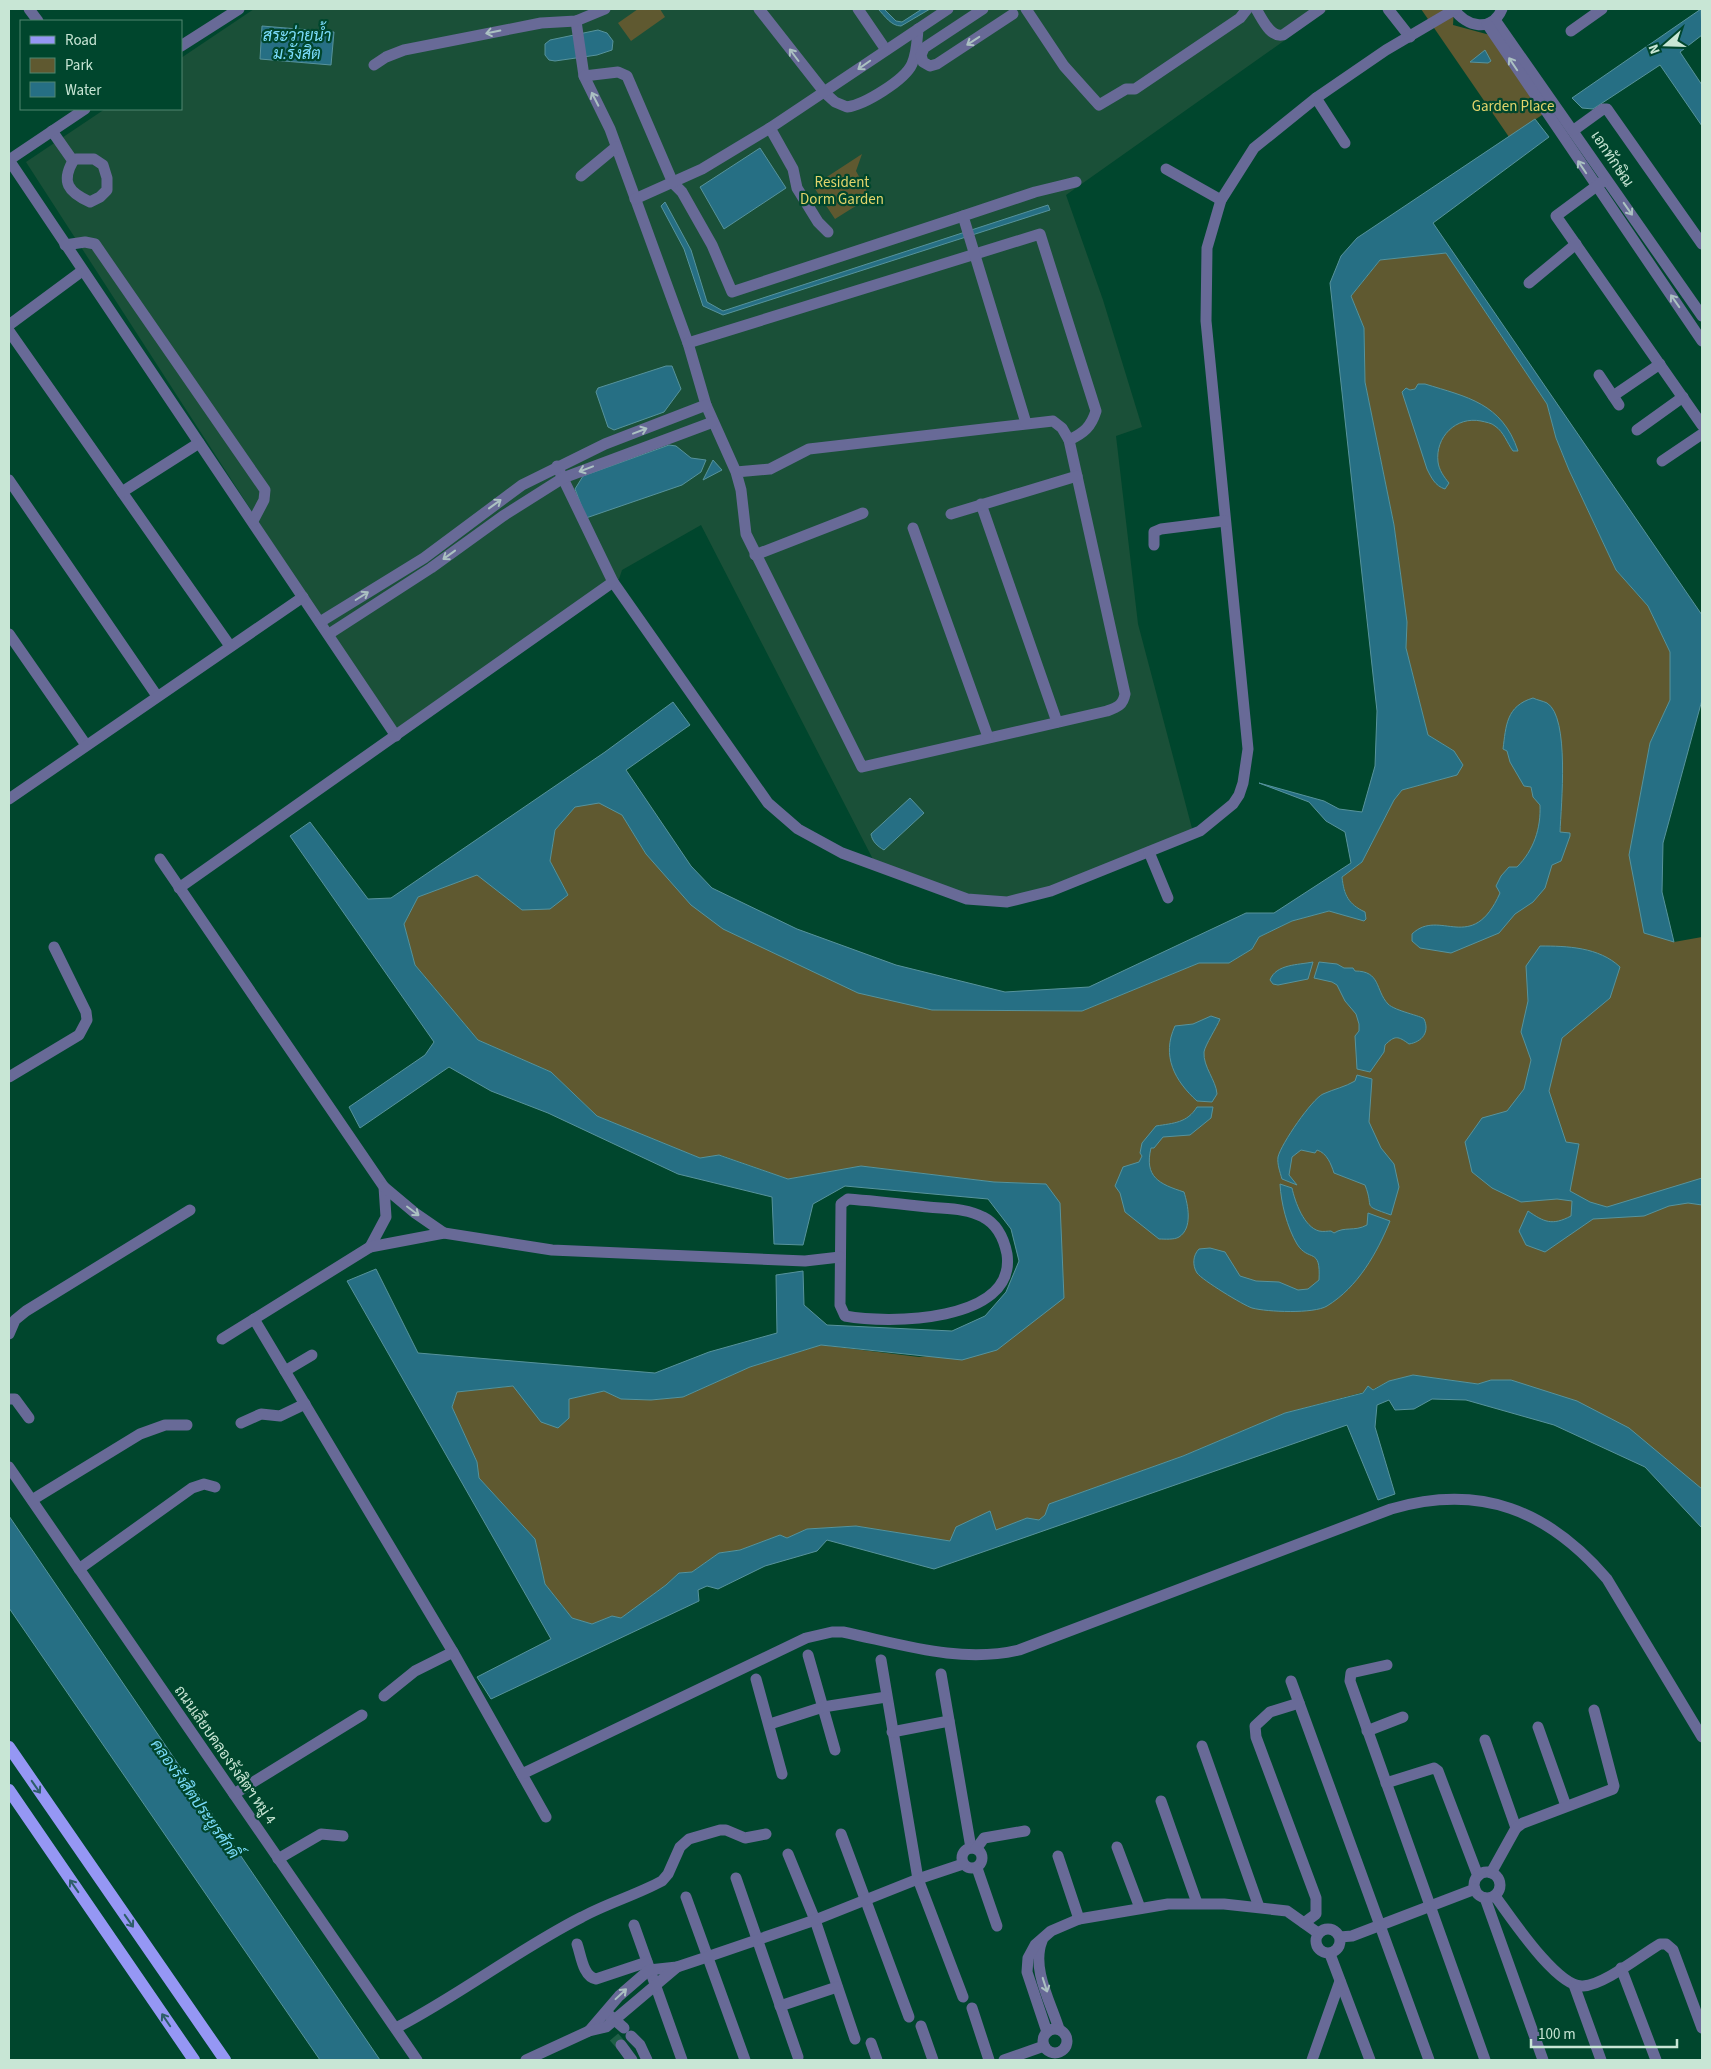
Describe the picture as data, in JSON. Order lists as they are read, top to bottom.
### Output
{
  "streets": {
    "street": ["เอกทักษิณ", "ถนนเลียบคลองรังสิตฯ หมู่ 4"]
  },
  "water": ["สระว่ายน้ำ ม.รังสิต", "คลองรังสิตประยูรศักดิ์"],
  "parks": ["Garden Place", "Resident Dorm Garden"],
  "legend": ["Road", "Park", "Water"],
  "scale_bar": "100 m",
  "north": "left"
}
